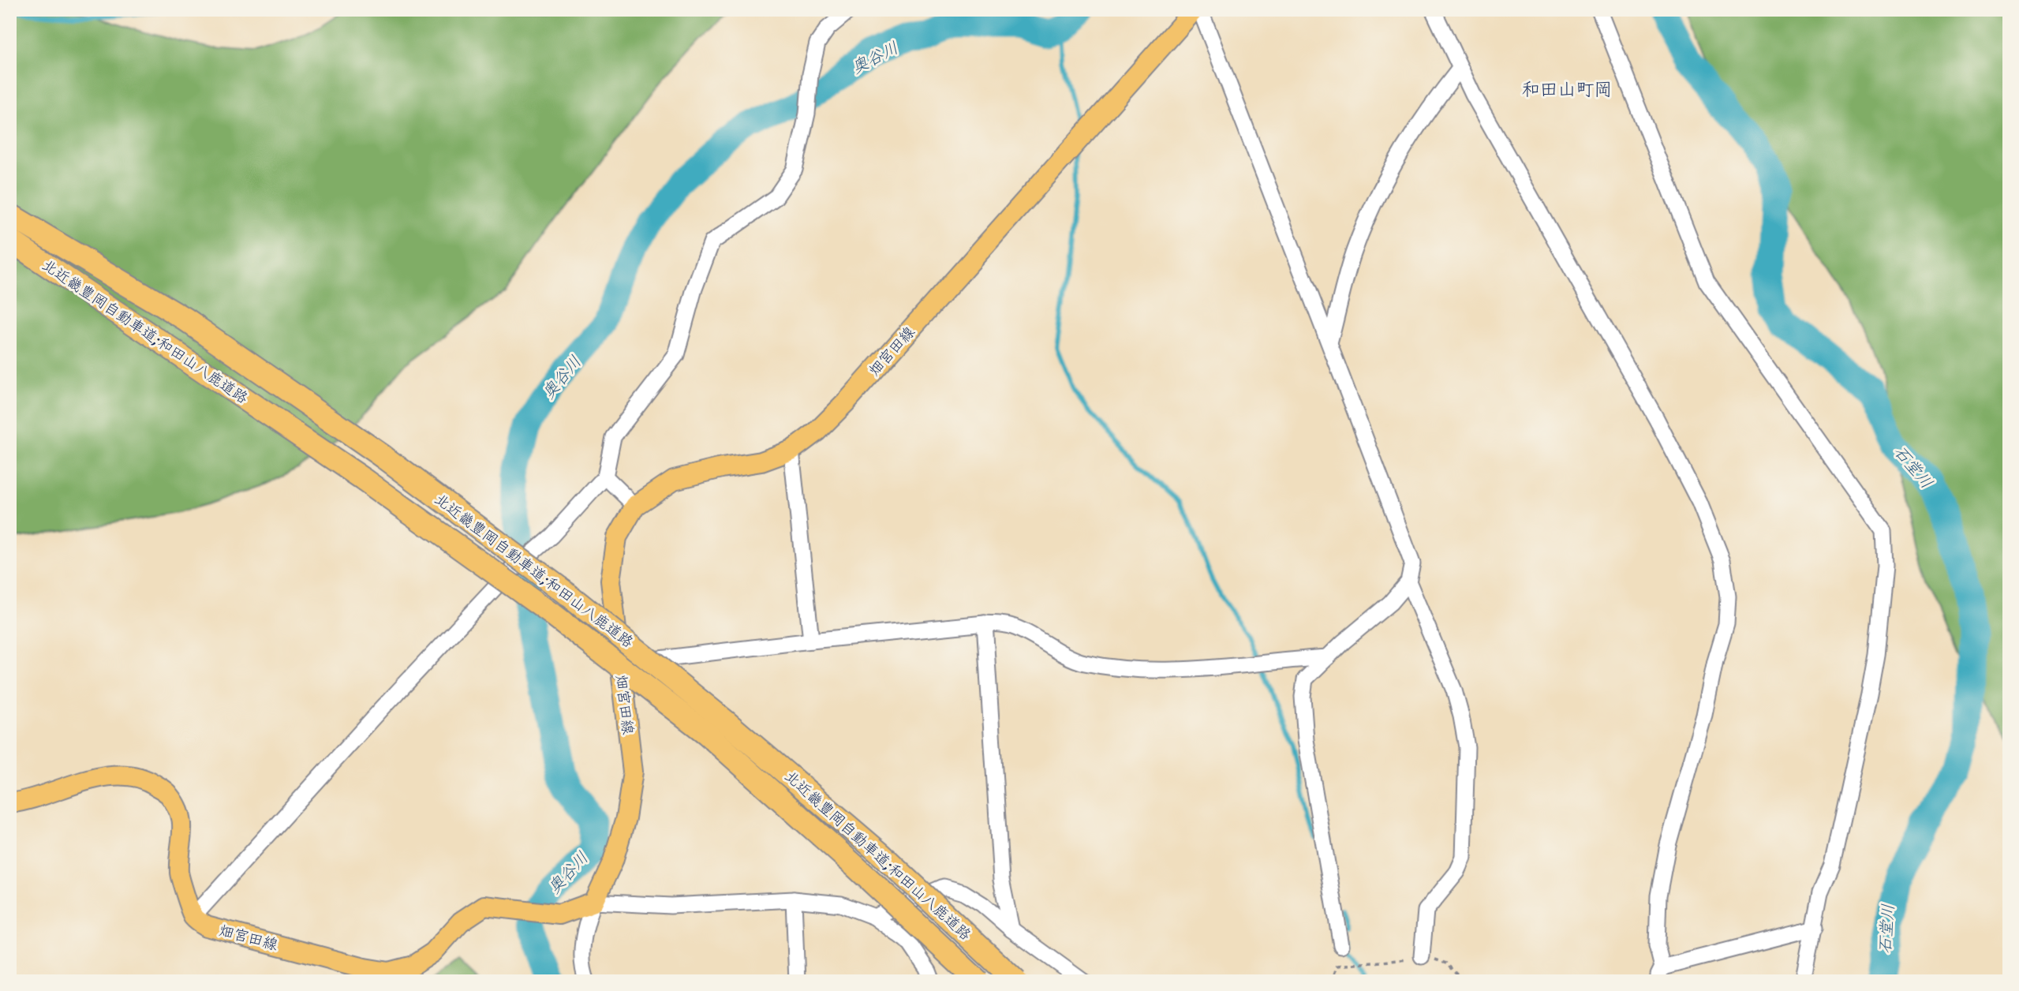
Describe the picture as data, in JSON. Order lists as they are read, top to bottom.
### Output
{
  "streets": {
    "highway": ["北近畿豊岡自動車道;和田山八鹿道路"],
    "main road": ["畑宮田線"]
  },
  "districts": ["和田山町岡"],
  "water": ["奥谷川", "石堂川"]
}
